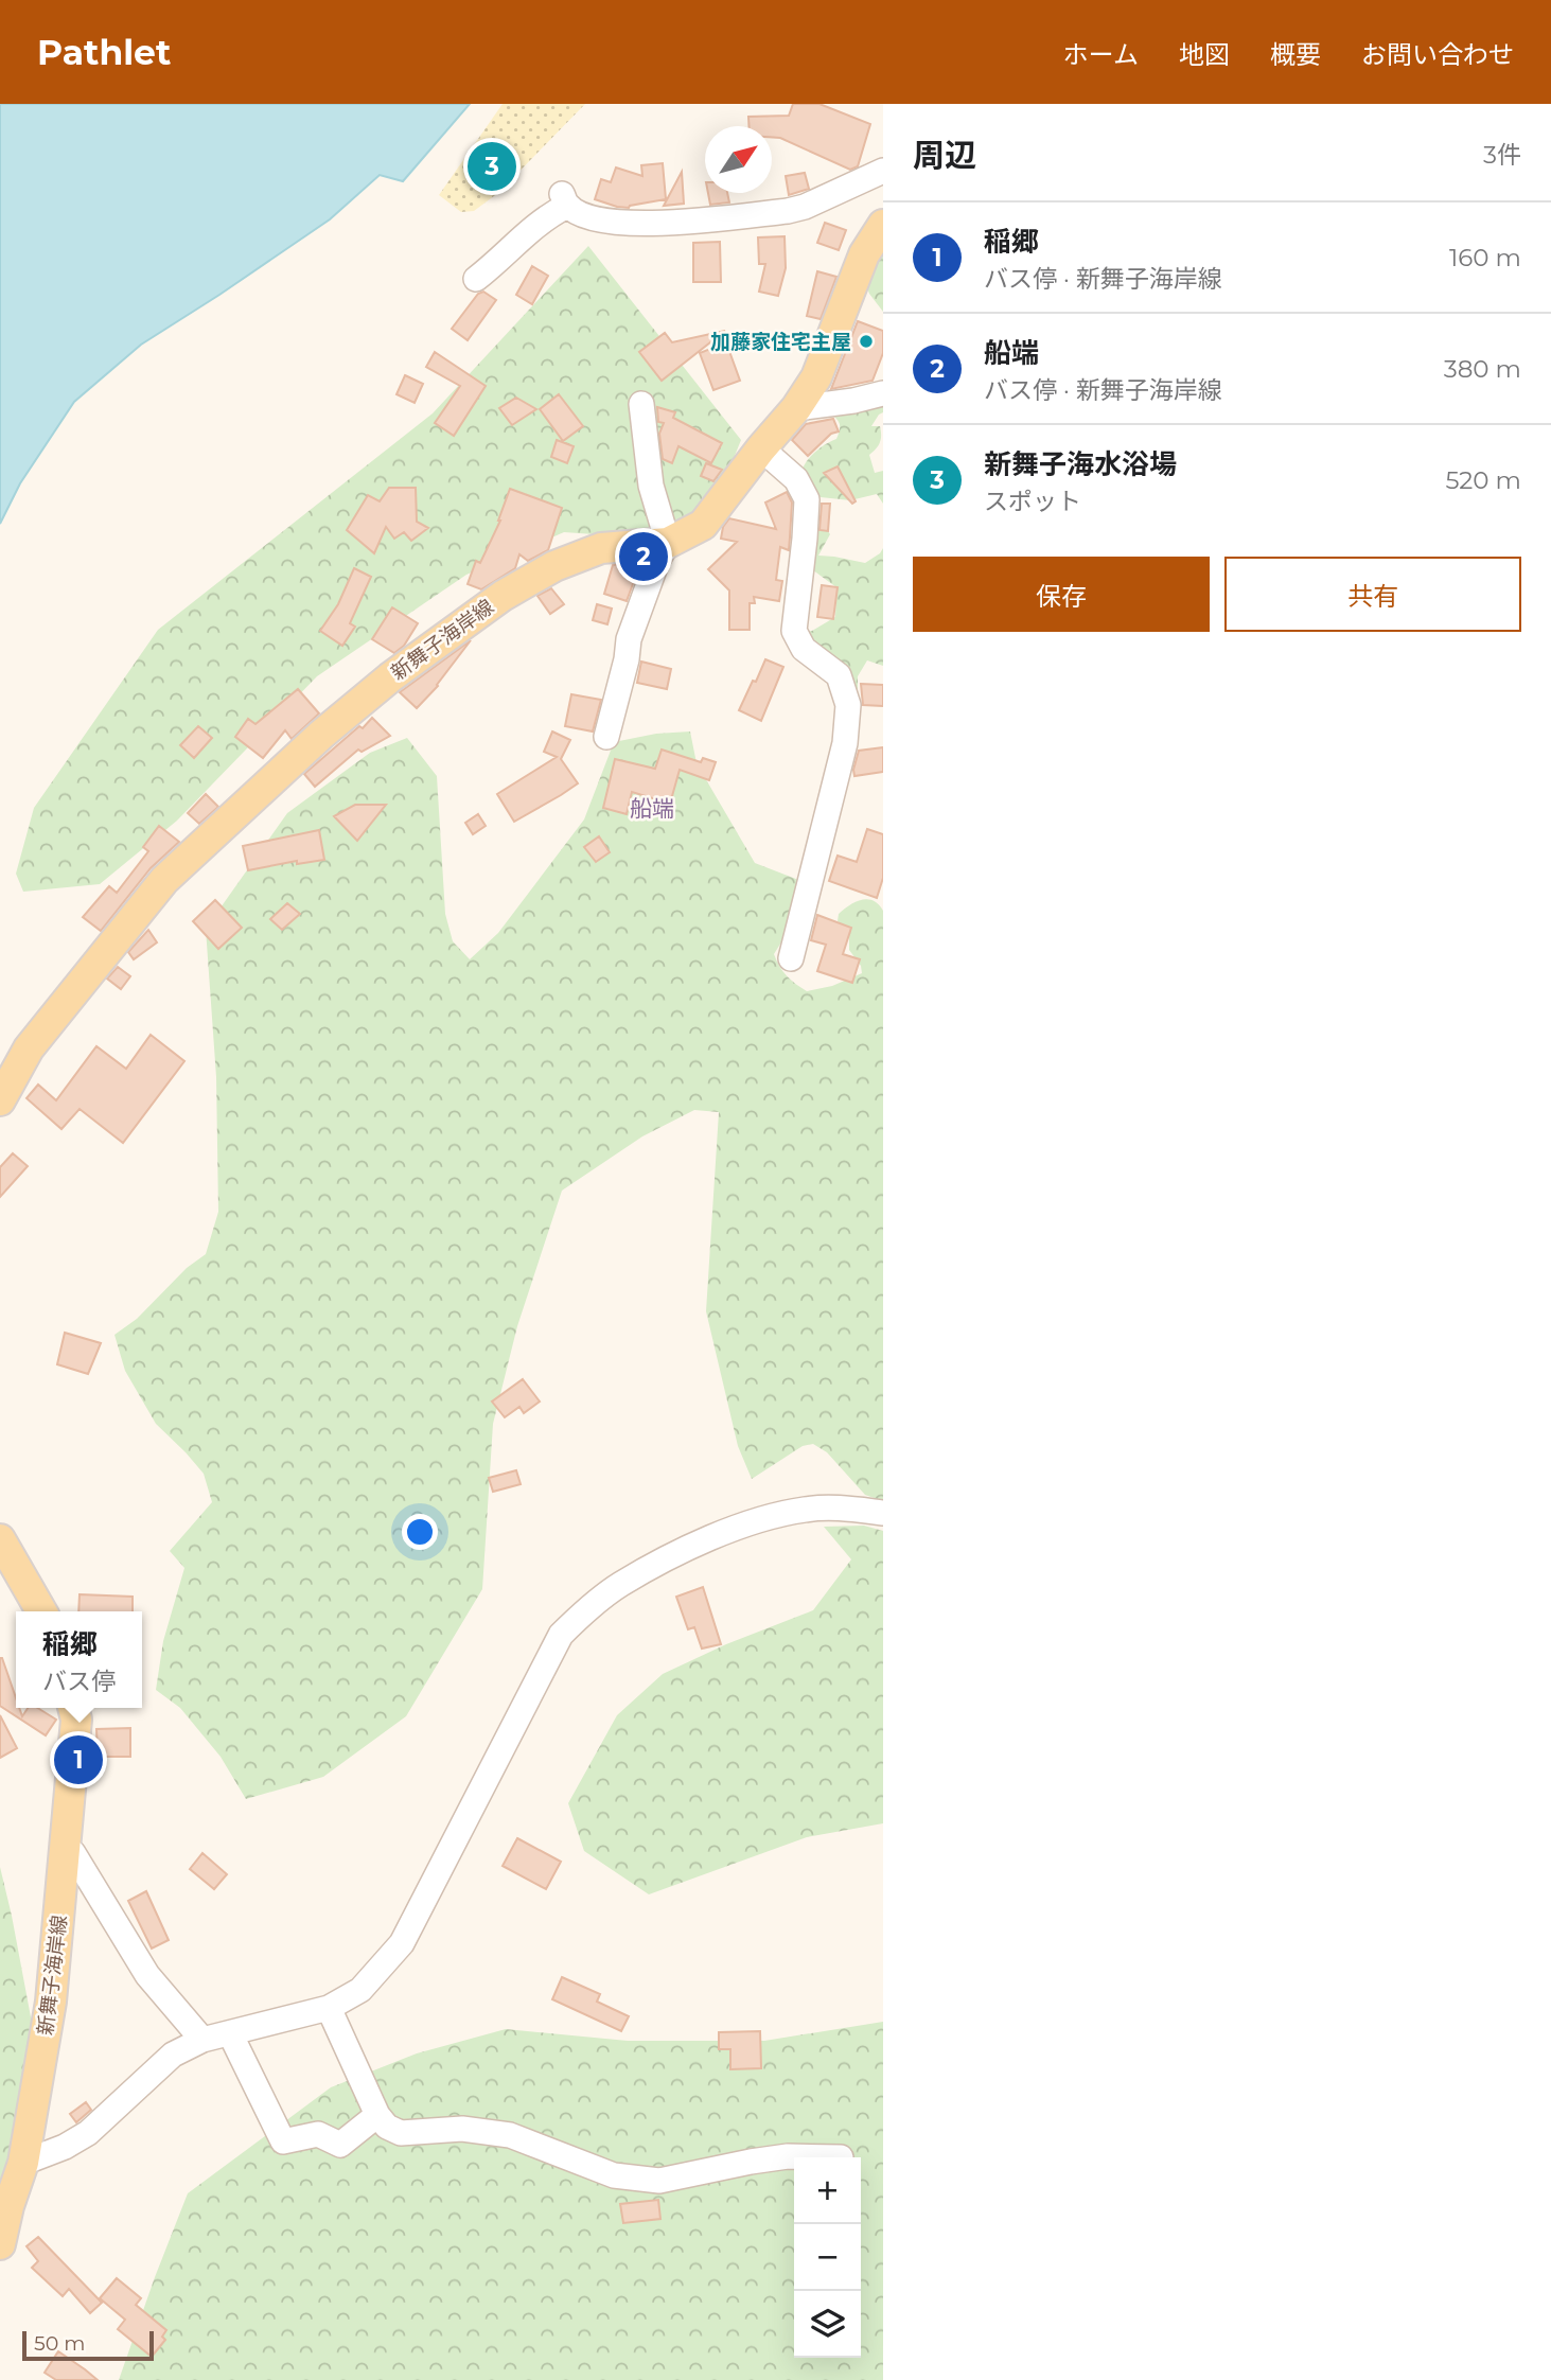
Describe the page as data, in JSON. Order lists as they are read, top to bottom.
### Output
{
  "streets": {
    "main road": ["新舞子海岸線"]
  },
  "districts": ["船端"],
  "places": ["加藤家住宅主屋"],
  "scale_bar": "50 m",
  "north": "top right",
  "page": {
    "header": "Pathlet",
    "nav": [
      "ホーム",
      "地図",
      "概要",
      "お問い合わせ"
    ],
    "heading": ["周辺", "3件"],
    "pins": ["3", "2", "1"],
    "list": [
      {
        "mark": "1",
        "name": "稲郷",
        "note": "バス停 · 新舞子海岸線",
        "value": "160 m"
      },
      {
        "mark": "2",
        "name": "船端",
        "note": "バス停 · 新舞子海岸線",
        "value": "380 m"
      },
      {
        "mark": "3",
        "name": "新舞子海水浴場",
        "note": "スポット",
        "value": "520 m"
      }
    ],
    "buttons": ["保存", "共有"],
    "popup": ["稲郷", "バス停"],
    "map_buttons": ["+", "−"],
    "scale": "50 m"
  }
}
